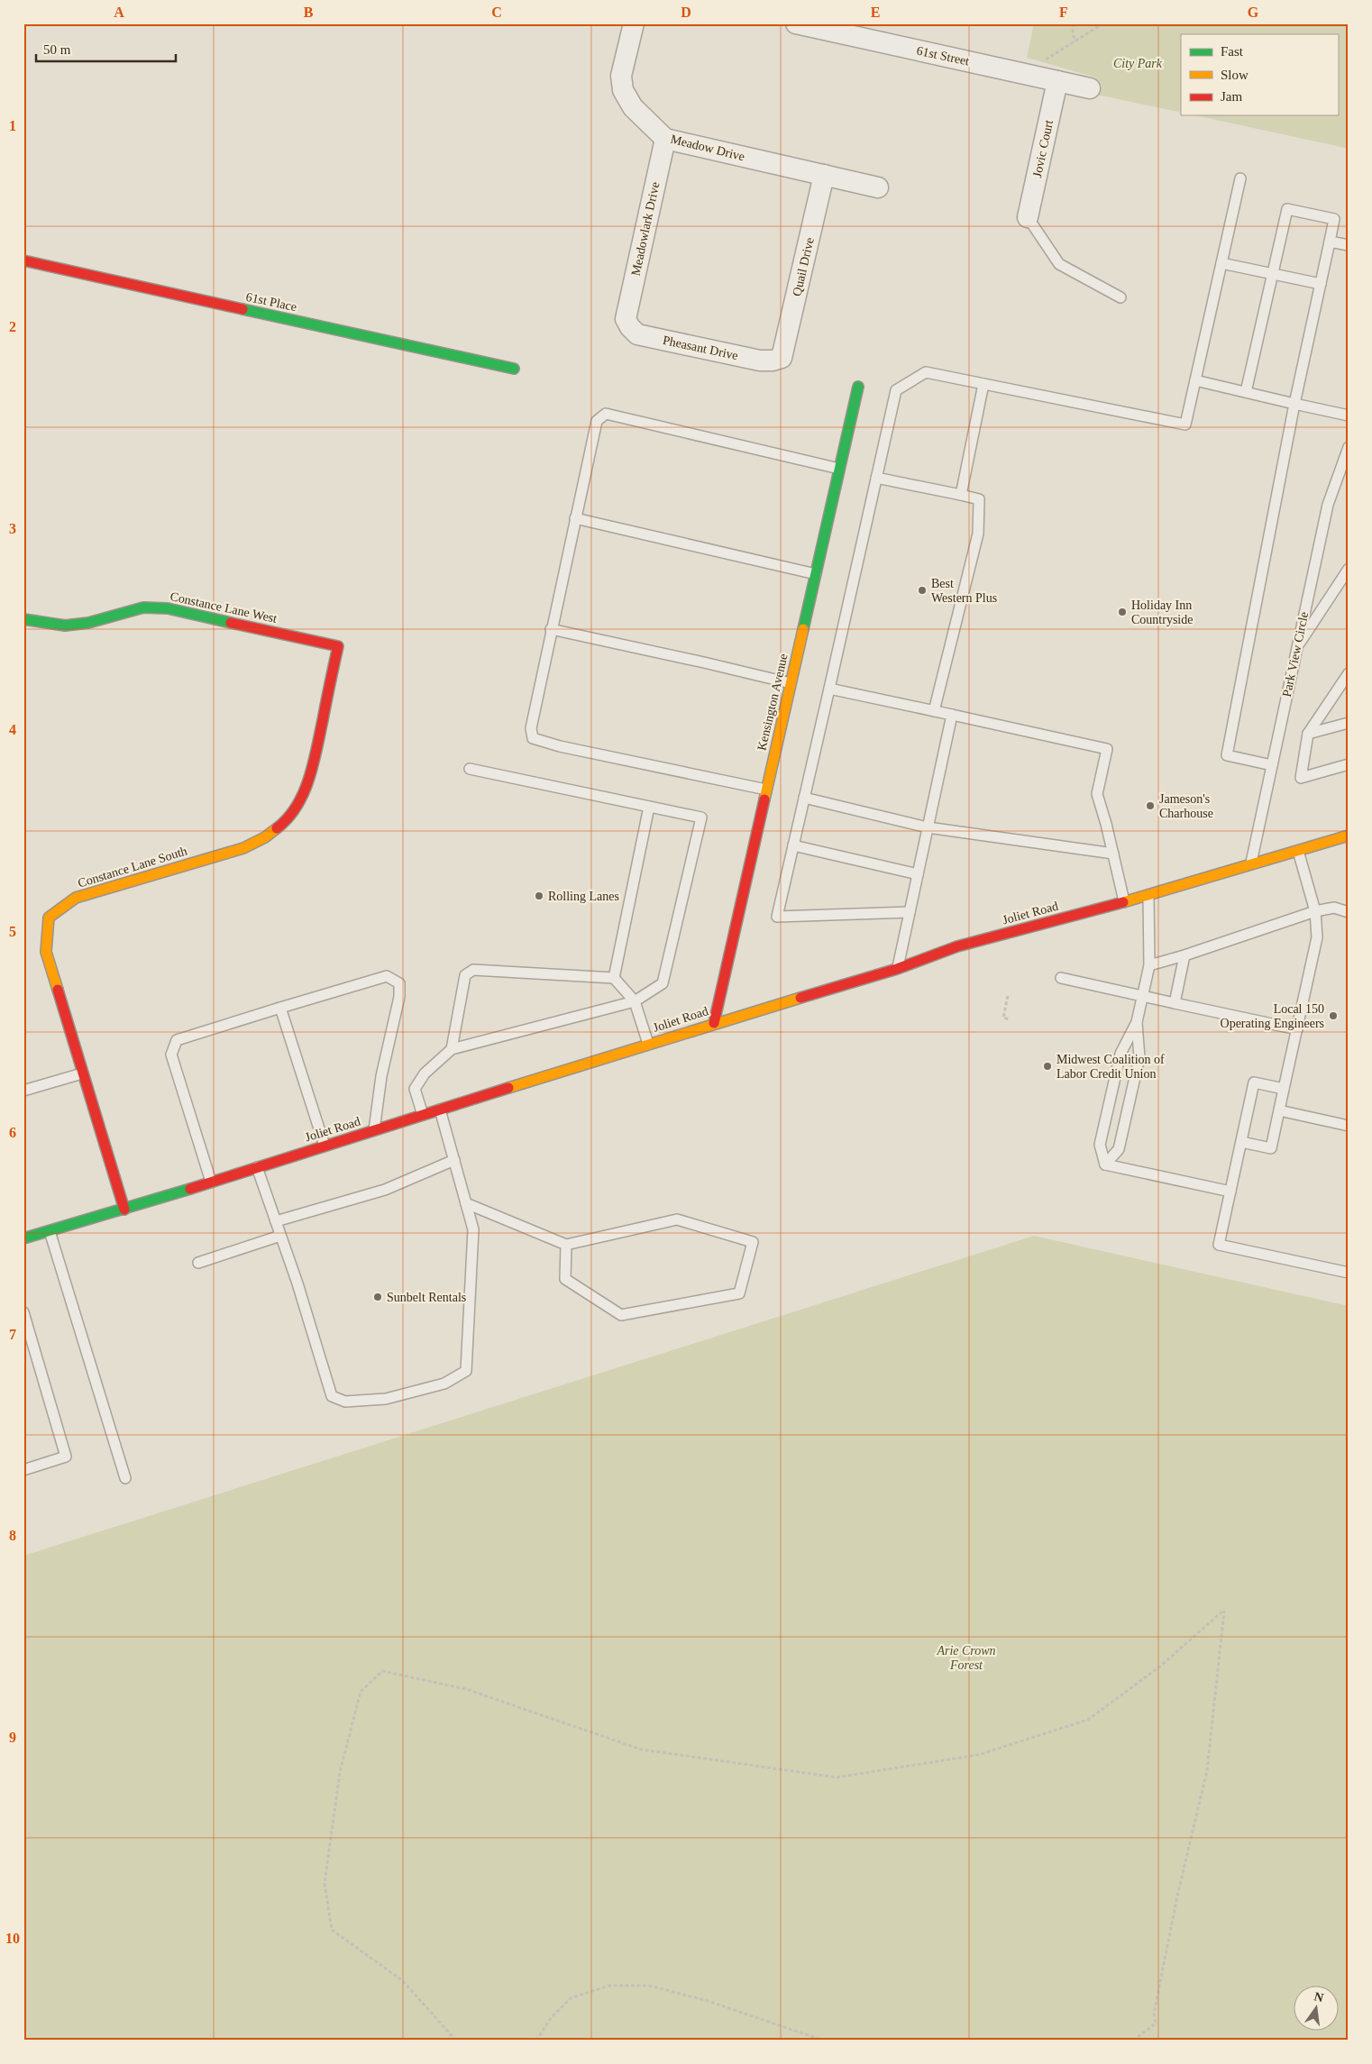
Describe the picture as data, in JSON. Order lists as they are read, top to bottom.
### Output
{
  "streets": {
    "street": [
      "61st Street",
      "Meadow Drive",
      "Jovic Court",
      "Meadowlark Drive",
      "Quail Drive",
      "61st Place",
      "Pheasant Drive",
      "Constance Lane West",
      "Kensington Avenue",
      "Constance Lane South",
      "Joliet Road"
    ],
    "lane": ["Park View Circle"]
  },
  "crossings": [
    ["61st Street", "Jovic Court"],
    ["Meadow Drive", "Meadowlark Drive"],
    ["Meadow Drive", "Quail Drive"],
    ["Meadowlark Drive", "Pheasant Drive"],
    ["Quail Drive", "Pheasant Drive"],
    ["Constance Lane West", "Constance Lane South"],
    ["Park View Circle", "Joliet Road"],
    ["Kensington Avenue", "Joliet Road"],
    ["Constance Lane South", "Joliet Road"]
  ],
  "parks": ["City Park", "Arie Crown Forest"],
  "places": [
    "Best Western Plus",
    "Holiday Inn Countryside",
    "Jameson's Charhouse",
    "Rolling Lanes",
    "Local 150 Operating Engineers",
    "Midwest Coalition of Labor Credit Union",
    "Sunbelt Rentals"
  ],
  "legend": ["Fast", "Slow", "Jam"],
  "scale_bar": "50 m",
  "north": "top",
  "grid": {
    "columns": [
      "A",
      "B",
      "C",
      "D",
      "E",
      "F",
      "G"
    ],
    "rows": [
      "1",
      "2",
      "3",
      "4",
      "5",
      "6",
      "7",
      "8",
      "9",
      "10"
    ]
  }
}
